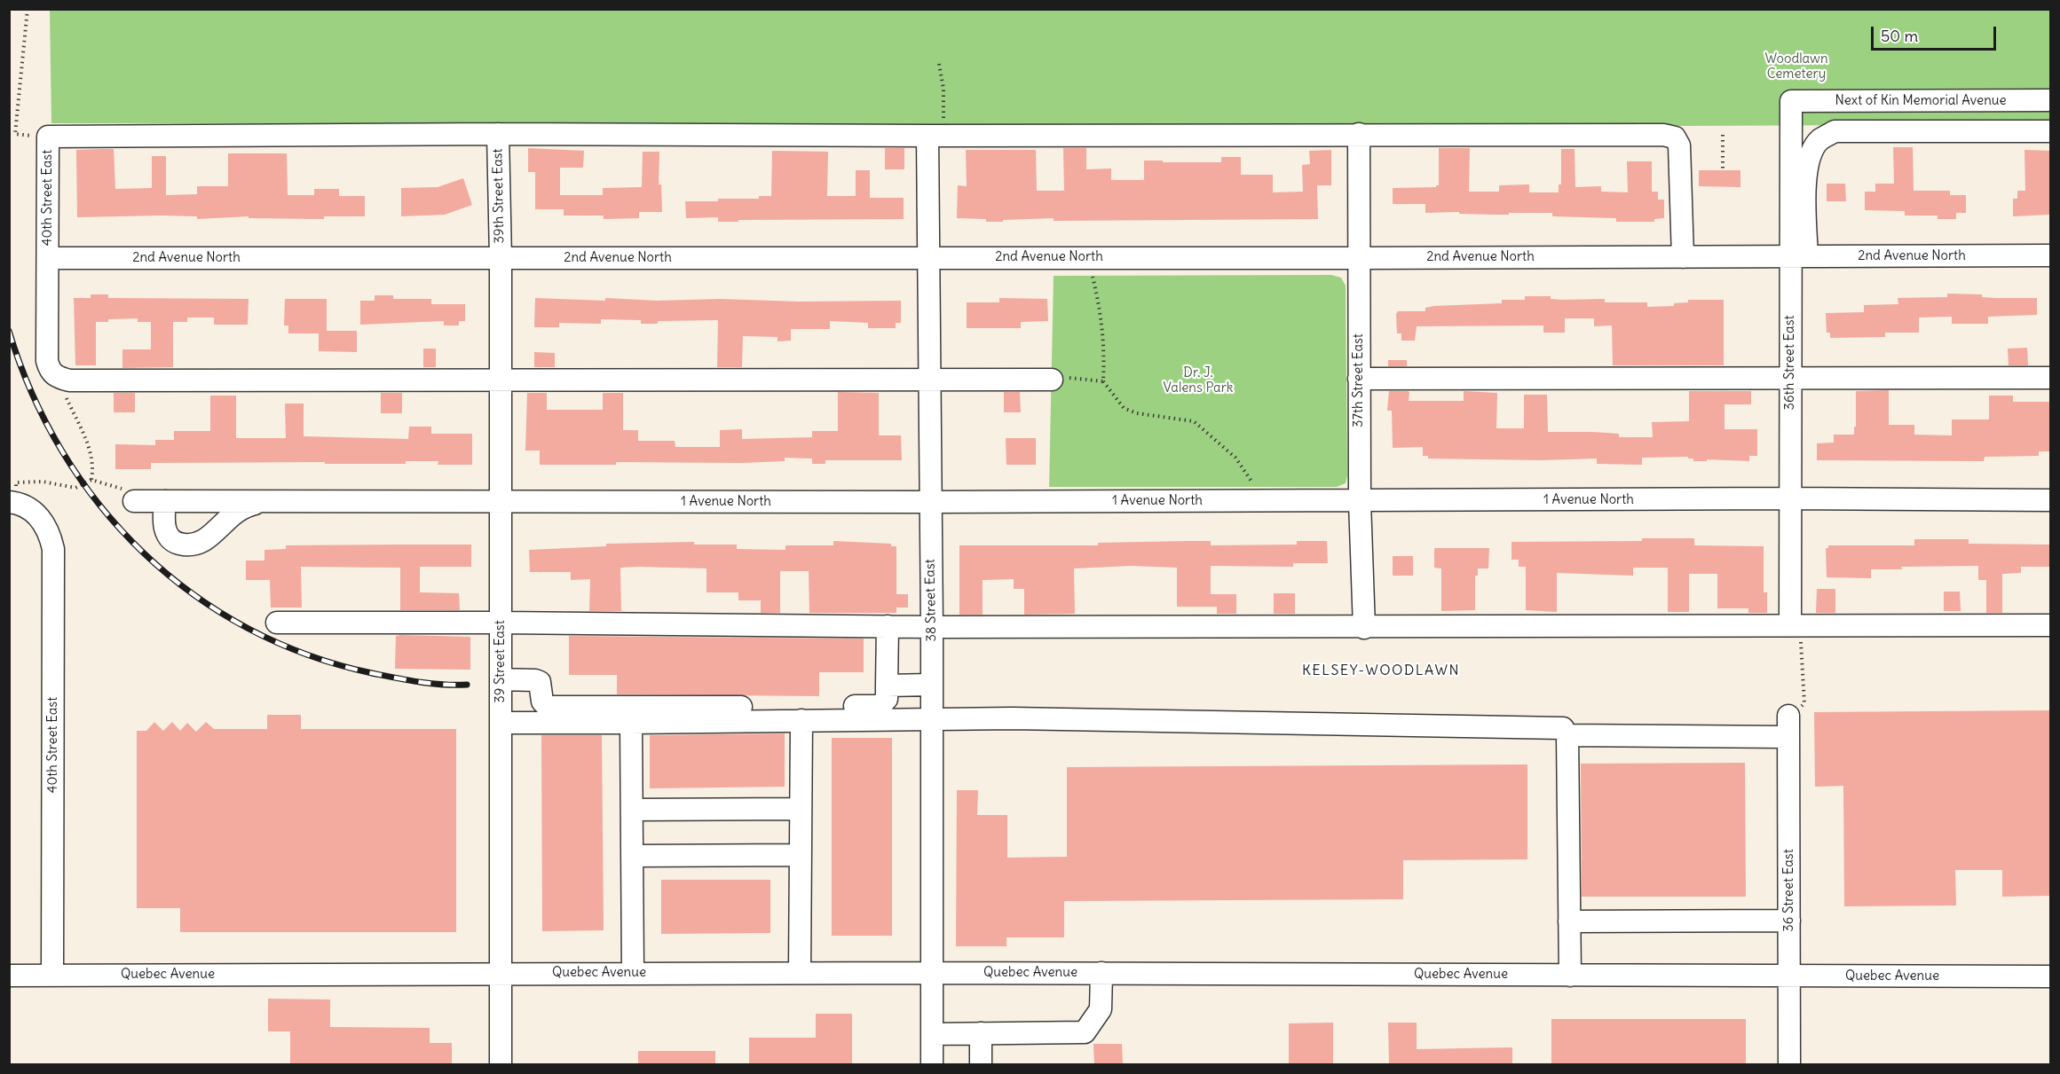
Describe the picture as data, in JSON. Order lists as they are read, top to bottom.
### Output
{
  "streets": {
    "street": [
      "Next of Kin Memorial Avenue",
      "39th Street East",
      "40th Street East",
      "2nd Avenue North",
      "36th Street East",
      "37th Street East",
      "1 Avenue North",
      "38 Street East",
      "39 Street East",
      "36 Street East",
      "Quebec Avenue"
    ]
  },
  "crossings": [
    ["Next of Kin Memorial Avenue", "36th Street East"],
    ["39th Street East", "2nd Avenue North"],
    ["39th Street East", "39 Street East"],
    ["40th Street East", "2nd Avenue North"],
    ["40th Street East", "Quebec Avenue"],
    ["2nd Avenue North", "36th Street East"],
    ["2nd Avenue North", "37th Street East"],
    ["2nd Avenue North", "38 Street East"],
    ["2nd Avenue North", "39 Street East"],
    ["36th Street East", "1 Avenue North"],
    ["37th Street East", "1 Avenue North"],
    ["1 Avenue North", "38 Street East"],
    ["1 Avenue North", "39 Street East"],
    ["38 Street East", "Quebec Avenue"],
    ["39 Street East", "Quebec Avenue"],
    ["36 Street East", "Quebec Avenue"]
  ],
  "districts": ["KELSEY-WOODLAWN"],
  "parks": ["Woodlawn Cemetery", "Dr. J. Valens Park"],
  "scale_bar": "50 m"
}
